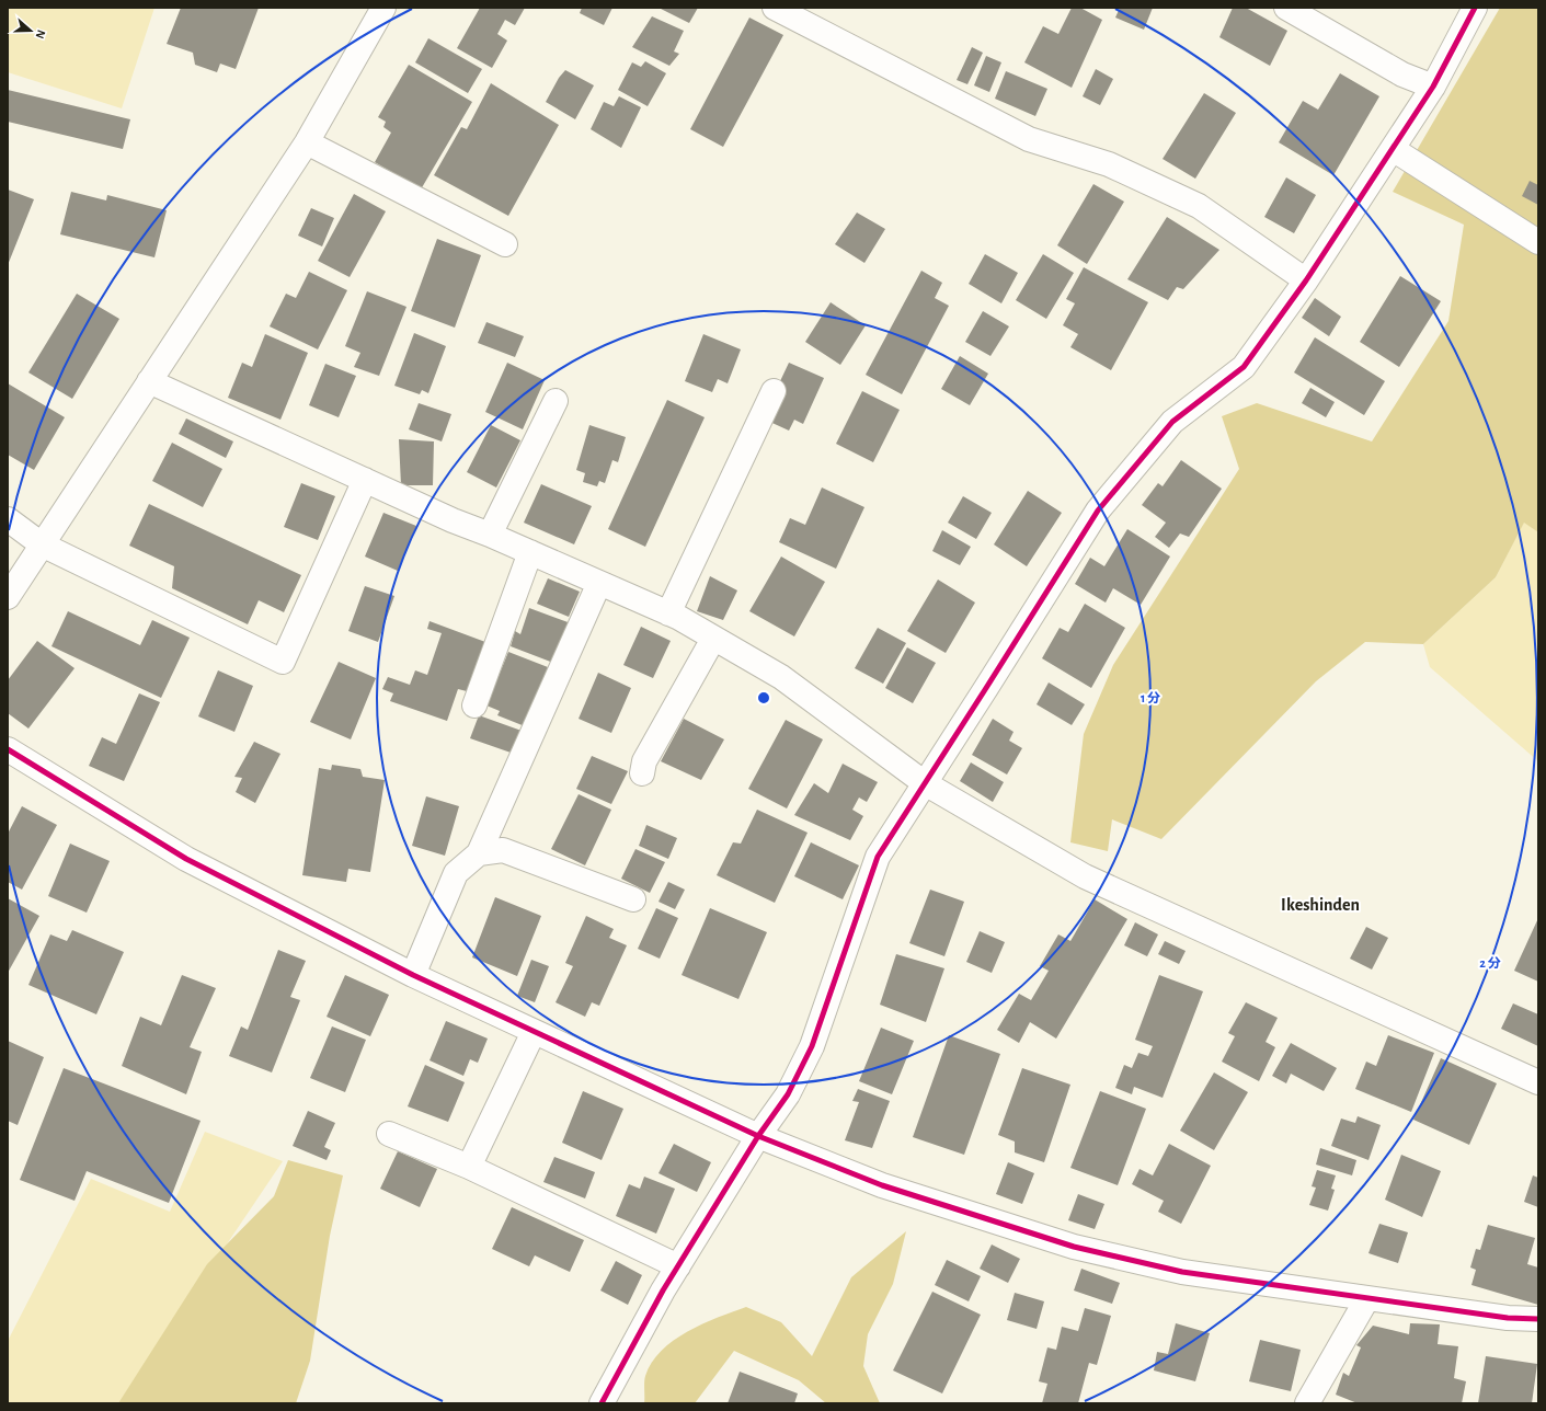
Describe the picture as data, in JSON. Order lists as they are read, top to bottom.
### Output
{
  "districts": ["Ikeshinden"],
  "north": "right",
  "rings": ["1 分", "2 分"]
}
